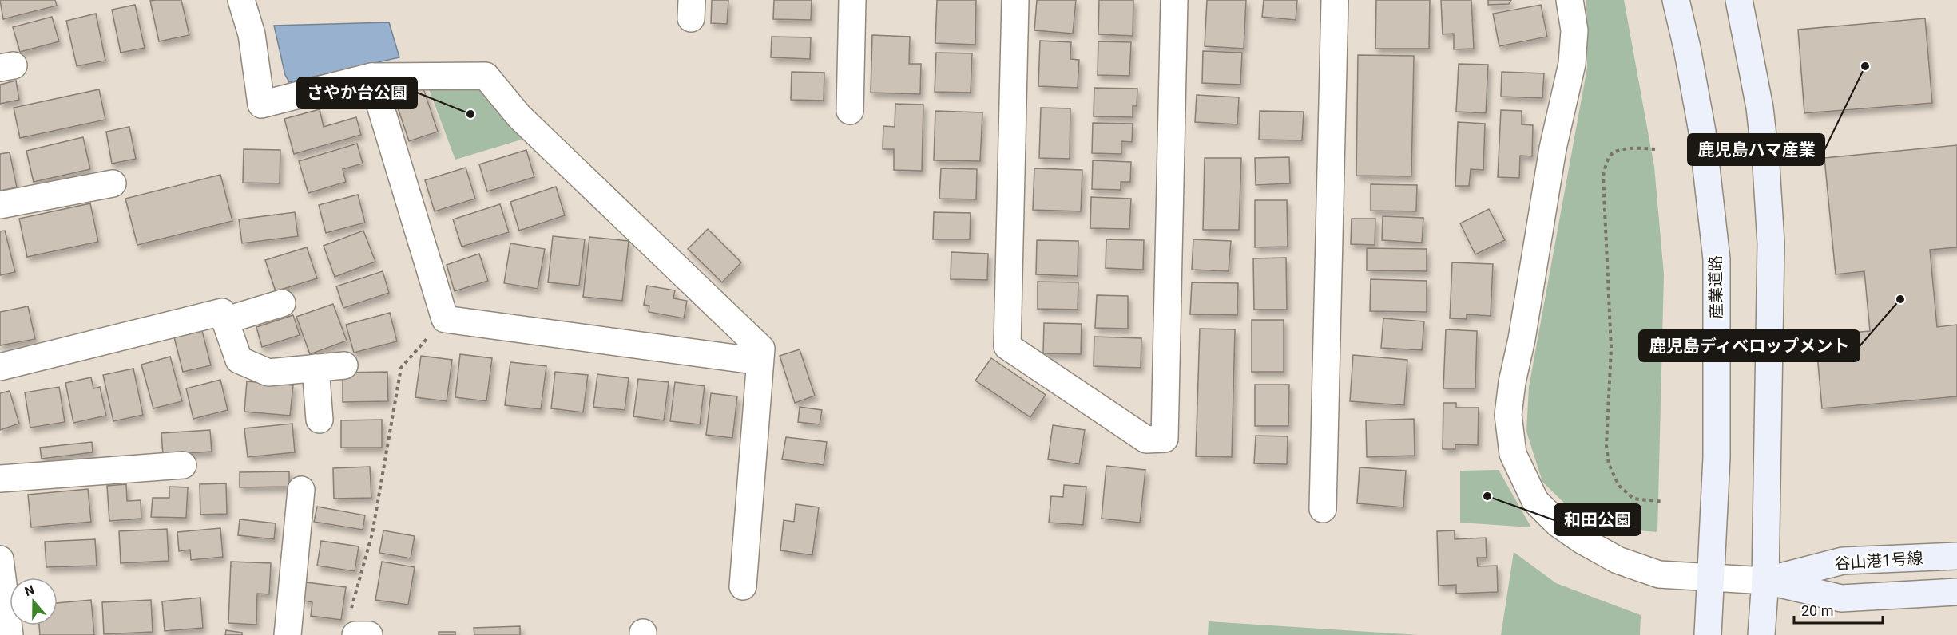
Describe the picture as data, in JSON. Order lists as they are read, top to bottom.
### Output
{
  "streets": {
    "main road": ["産業道路", "谷山港1号線"]
  },
  "places": [
    "鹿児島ハマ産業",
    "さやか台公園",
    "鹿児島ディベロップメント",
    "和田公園"
  ],
  "scale_bar": "20 m",
  "north": "top"
}
